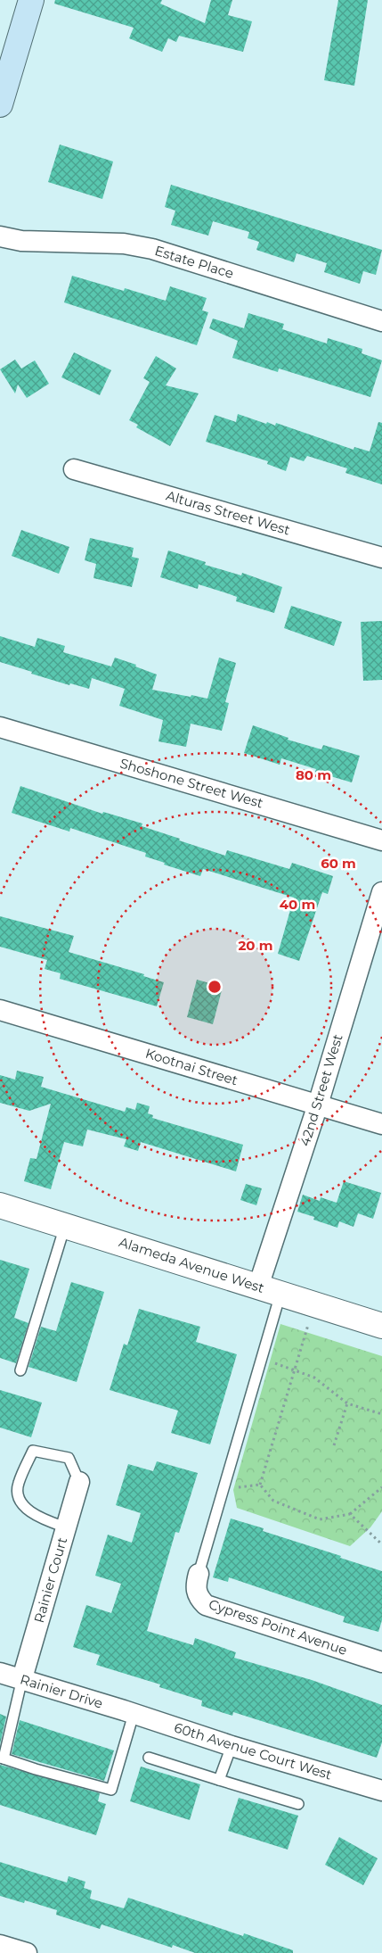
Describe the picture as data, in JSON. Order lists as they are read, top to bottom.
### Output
{
  "streets": {
    "street": [
      "Estate Place",
      "Alturas Street West",
      "Shoshone Street West",
      "Kootnai Street",
      "42nd Street West",
      "Alameda Avenue West",
      "Rainier Court",
      "Cypress Point Avenue",
      "Rainier Drive",
      "60th Avenue Court West"
    ]
  },
  "crossings": [
    ["Kootnai Street", "42nd Street West"],
    ["42nd Street West", "Alameda Avenue West"],
    ["Rainier Court", "Rainier Drive"],
    ["Rainier Drive", "60th Avenue Court West"]
  ],
  "rings": [
    "80 m",
    "60 m",
    "40 m",
    "20 m"
  ]
}
